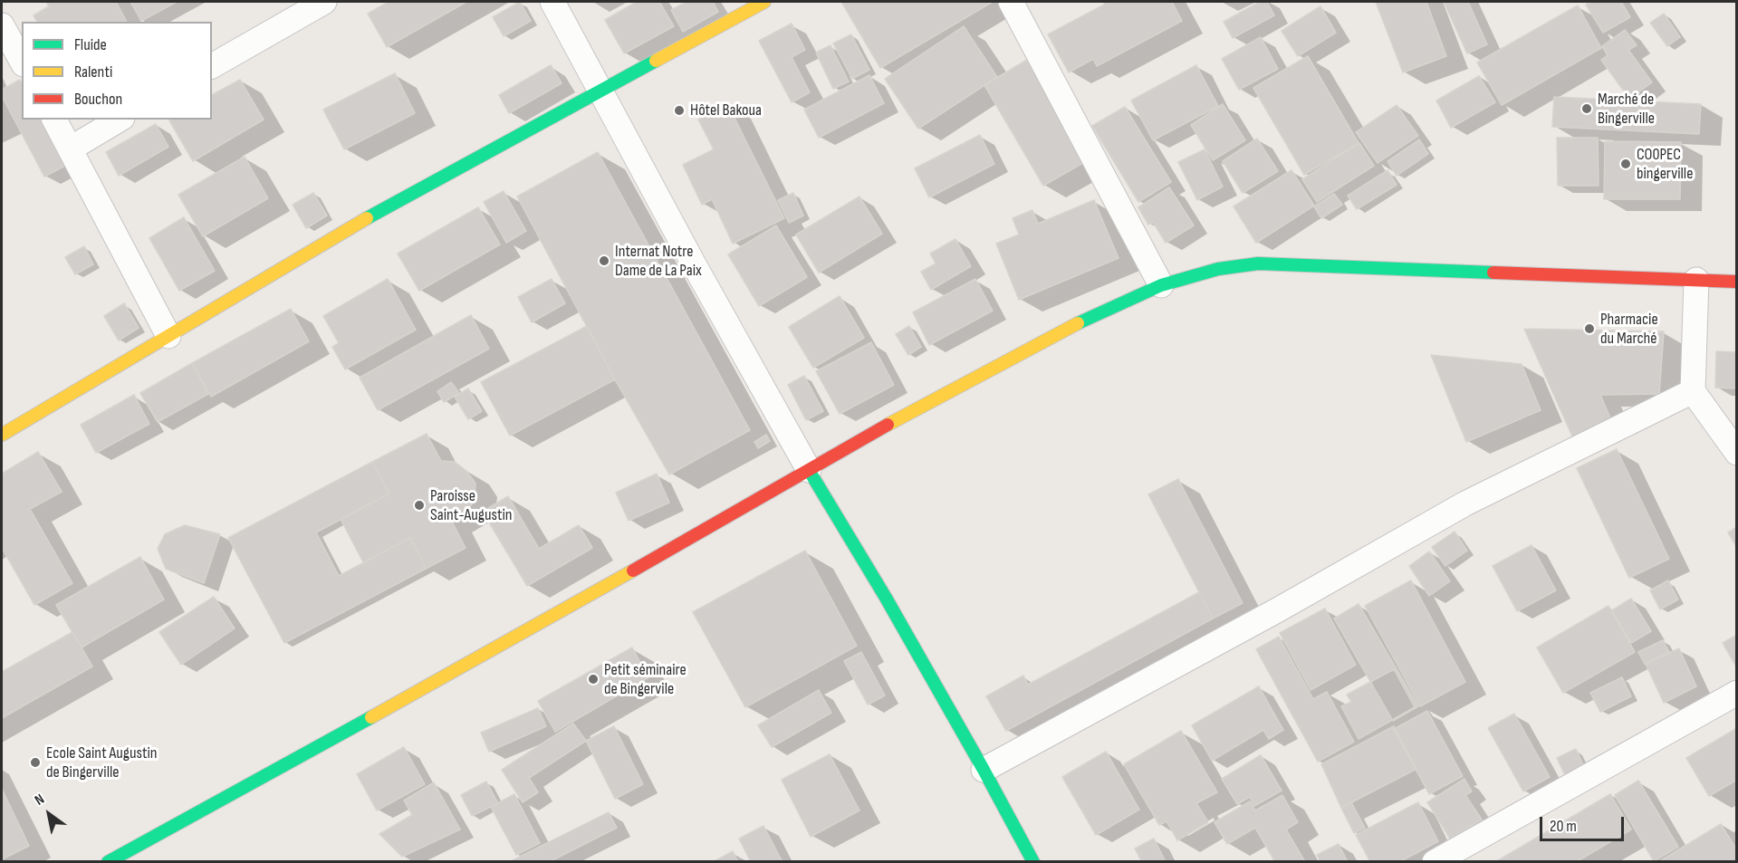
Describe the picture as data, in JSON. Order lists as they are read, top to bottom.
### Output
{
  "places": [
    "Marché de Bingerville",
    "Hôtel Bakoua",
    "CO0PEC bingerville",
    "Internat Notre Dame de La Paix",
    "Pharmacie du Marché",
    "Paroisse Saint-Augustin",
    "Petit séminaire de Bingervile",
    "Ecole Saint Augustin de Bingerville"
  ],
  "legend": ["Fluide", "Ralenti", "Bouchon"],
  "scale_bar": "20 m",
  "north": "top left"
}
